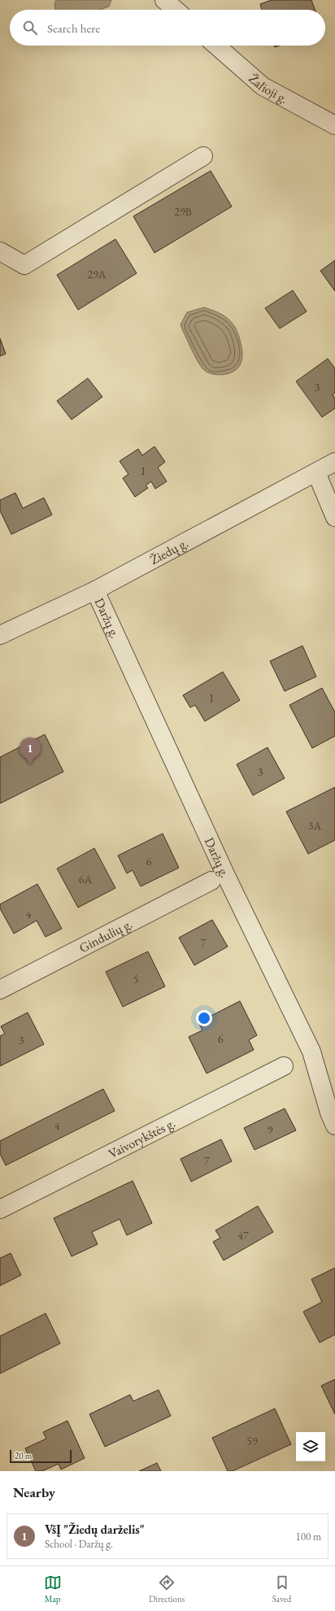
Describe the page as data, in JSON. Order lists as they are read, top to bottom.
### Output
{
  "streets": {
    "street": [
      "Žalioji g.",
      "Žiedų g.",
      "Daržų g.",
      "Gindulių g.",
      "Vaivorykštės g."
    ]
  },
  "crossings": [
    ["Žiedų g.", "Daržų g."]
  ],
  "house_numbers": [
    "29B",
    "29A",
    "3",
    "1",
    "1",
    "3",
    "3A",
    "6",
    "6A",
    "4",
    "7",
    "5",
    "6",
    "3",
    "4",
    "9",
    "7",
    "47",
    "59"
  ],
  "scale_bar": "20 m",
  "page": {
    "search": "Search here",
    "pins": "1",
    "scale": "20 m",
    "heading": "Nearby",
    "list": [
      {
        "mark": "1",
        "name": "VšĮ \"Žiedų darželis\"",
        "note": "School · Daržų g.",
        "value": "100 m"
      }
    ],
    "nav": ["Map", "Directions", "Saved"]
  }
}
